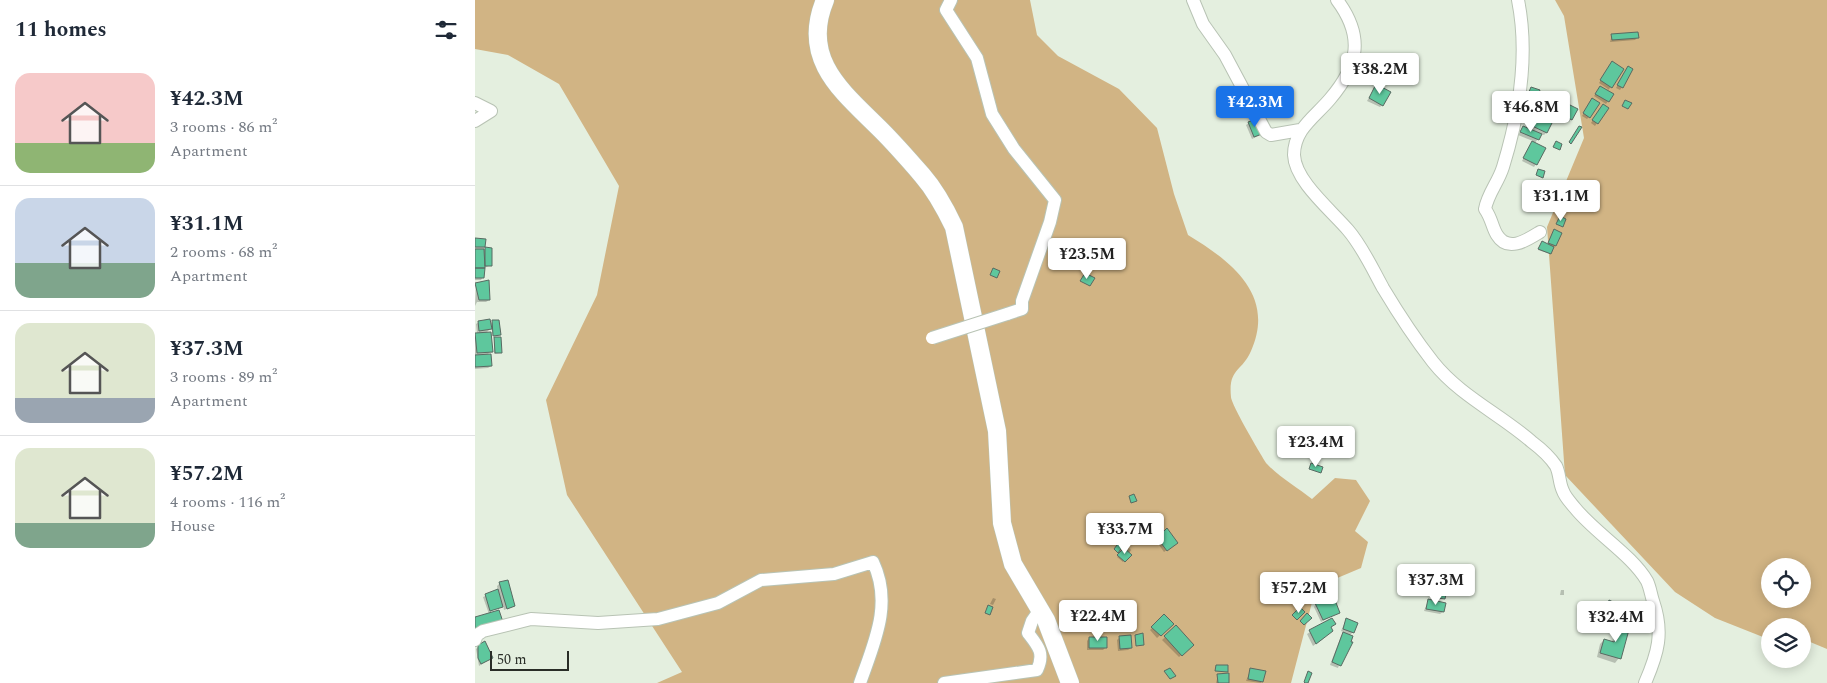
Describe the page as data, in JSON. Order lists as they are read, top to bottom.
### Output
{
  "scale_bar": "50 m",
  "page": {
    "heading": "11 homes",
    "price": [
      "¥38.2M",
      "¥42.3M",
      "¥46.8M",
      "¥31.1M",
      "¥23.5M",
      "¥23.4M",
      "¥33.7M",
      "¥37.3M",
      "¥57.2M",
      "¥22.4M",
      "¥32.4M"
    ],
    "list": [
      {
        "name": "¥42.3M",
        "note": "3 rooms · 86 m² · Apartment"
      },
      {
        "name": "¥31.1M",
        "note": "2 rooms · 68 m² · Apartment"
      },
      {
        "name": "¥37.3M",
        "note": "3 rooms · 89 m² · Apartment"
      },
      {
        "name": "¥57.2M",
        "note": "4 rooms · 116 m² · House"
      }
    ],
    "scale": "50 m"
  }
}
